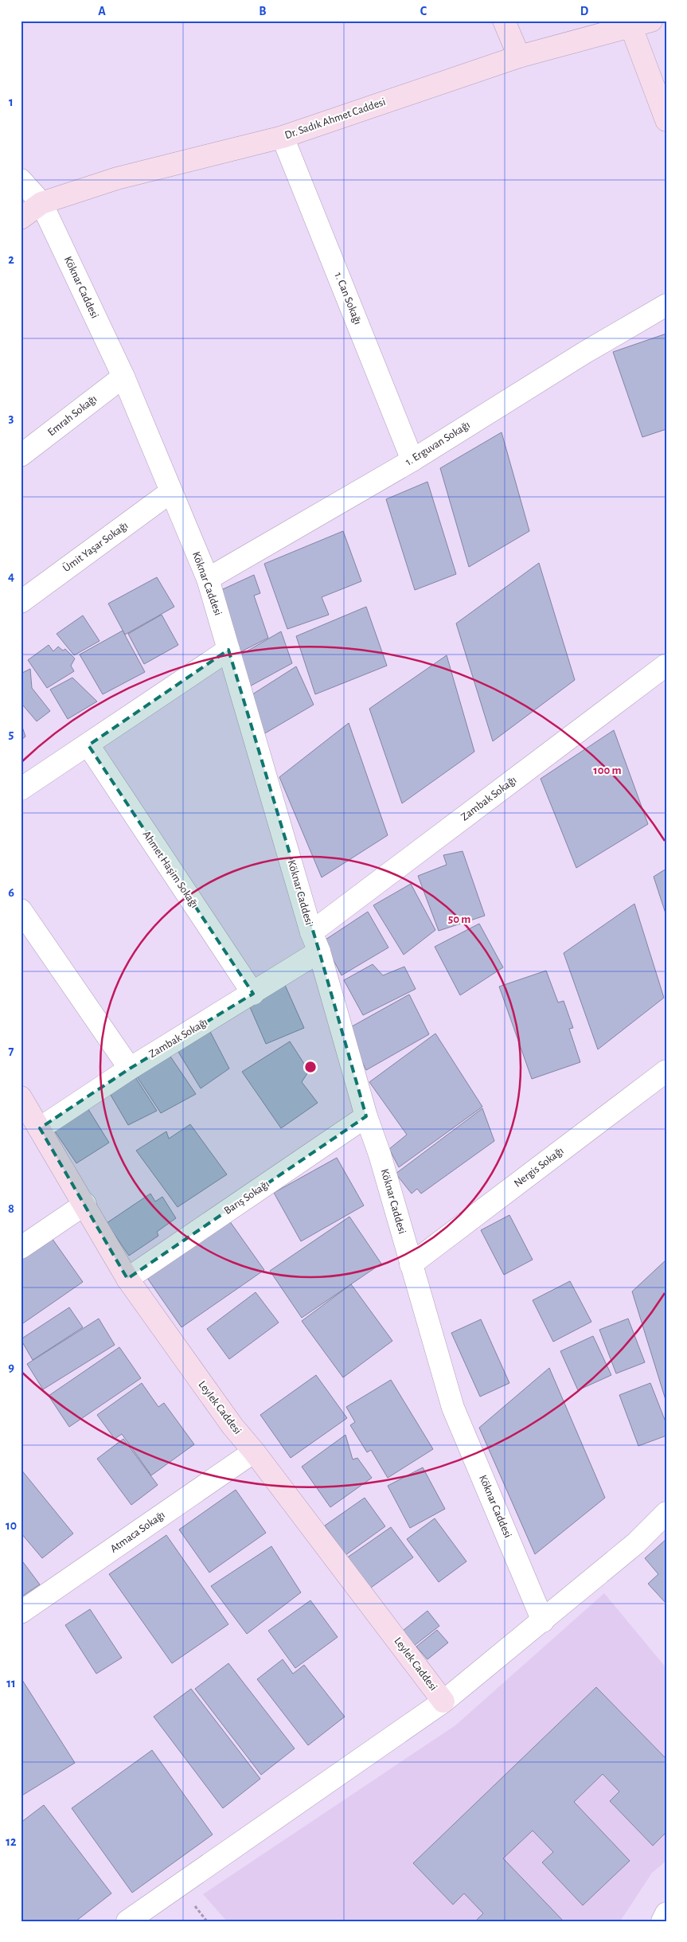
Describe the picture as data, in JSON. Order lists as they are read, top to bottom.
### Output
{
  "streets": {
    "street": [
      "Dr. Sadık Ahmet Caddesi",
      "Köknar Caddesi",
      "1. Can Sokağı",
      "Emrah Sokağı",
      "1. Erguvan Sokağı",
      "Ümit Yaşar Sokağı",
      "Zambak Sokağı",
      "Ahmet Haşim Sokağı",
      "Nergis Sokağı",
      "Barış Sokağı",
      "Leylek Caddesi",
      "Atmaca Sokağı"
    ]
  },
  "crossings": [
    ["Dr. Sadık Ahmet Caddesi", "Köknar Caddesi"],
    ["Dr. Sadık Ahmet Caddesi", "1. Can Sokağı"],
    ["Köknar Caddesi", "Emrah Sokağı"],
    ["Köknar Caddesi", "1. Erguvan Sokağı"],
    ["Köknar Caddesi", "Ümit Yaşar Sokağı"],
    ["Köknar Caddesi", "Zambak Sokağı"],
    ["Köknar Caddesi", "Nergis Sokağı"],
    ["Köknar Caddesi", "Barış Sokağı"],
    ["1. Can Sokağı", "1. Erguvan Sokağı"],
    ["Zambak Sokağı", "Ahmet Haşim Sokağı"],
    ["Zambak Sokağı", "Leylek Caddesi"],
    ["Barış Sokağı", "Leylek Caddesi"],
    ["Leylek Caddesi", "Atmaca Sokağı"]
  ],
  "grid": {
    "columns": [
      "A",
      "B",
      "C",
      "D"
    ],
    "rows": [
      "1",
      "2",
      "3",
      "4",
      "5",
      "6",
      "7",
      "8",
      "9",
      "10",
      "11",
      "12"
    ]
  },
  "rings": ["100 m", "50 m"]
}
